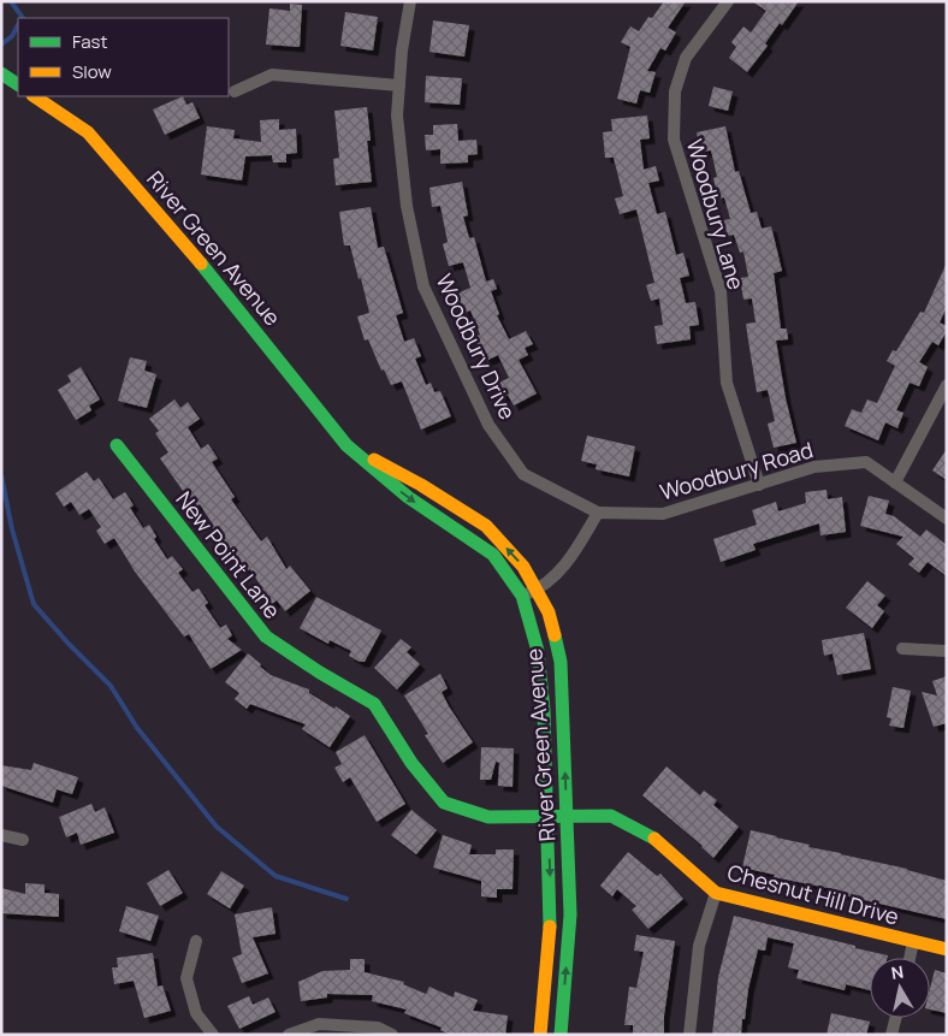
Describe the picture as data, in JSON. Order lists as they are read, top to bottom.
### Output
{
  "streets": {
    "street": [
      "Woodbury Lane",
      "River Green Avenue",
      "Woodbury Drive",
      "Woodbury Road",
      "New Point Lane",
      "Chesnut Hill Drive"
    ]
  },
  "crossings": [
    ["Woodbury Lane", "Woodbury Road"],
    ["River Green Avenue", "New Point Lane"],
    ["River Green Avenue", "Chesnut Hill Drive"],
    ["Woodbury Drive", "Woodbury Road"],
    ["New Point Lane", "Chesnut Hill Drive"]
  ],
  "legend": ["Fast", "Slow"],
  "north": "top"
}
